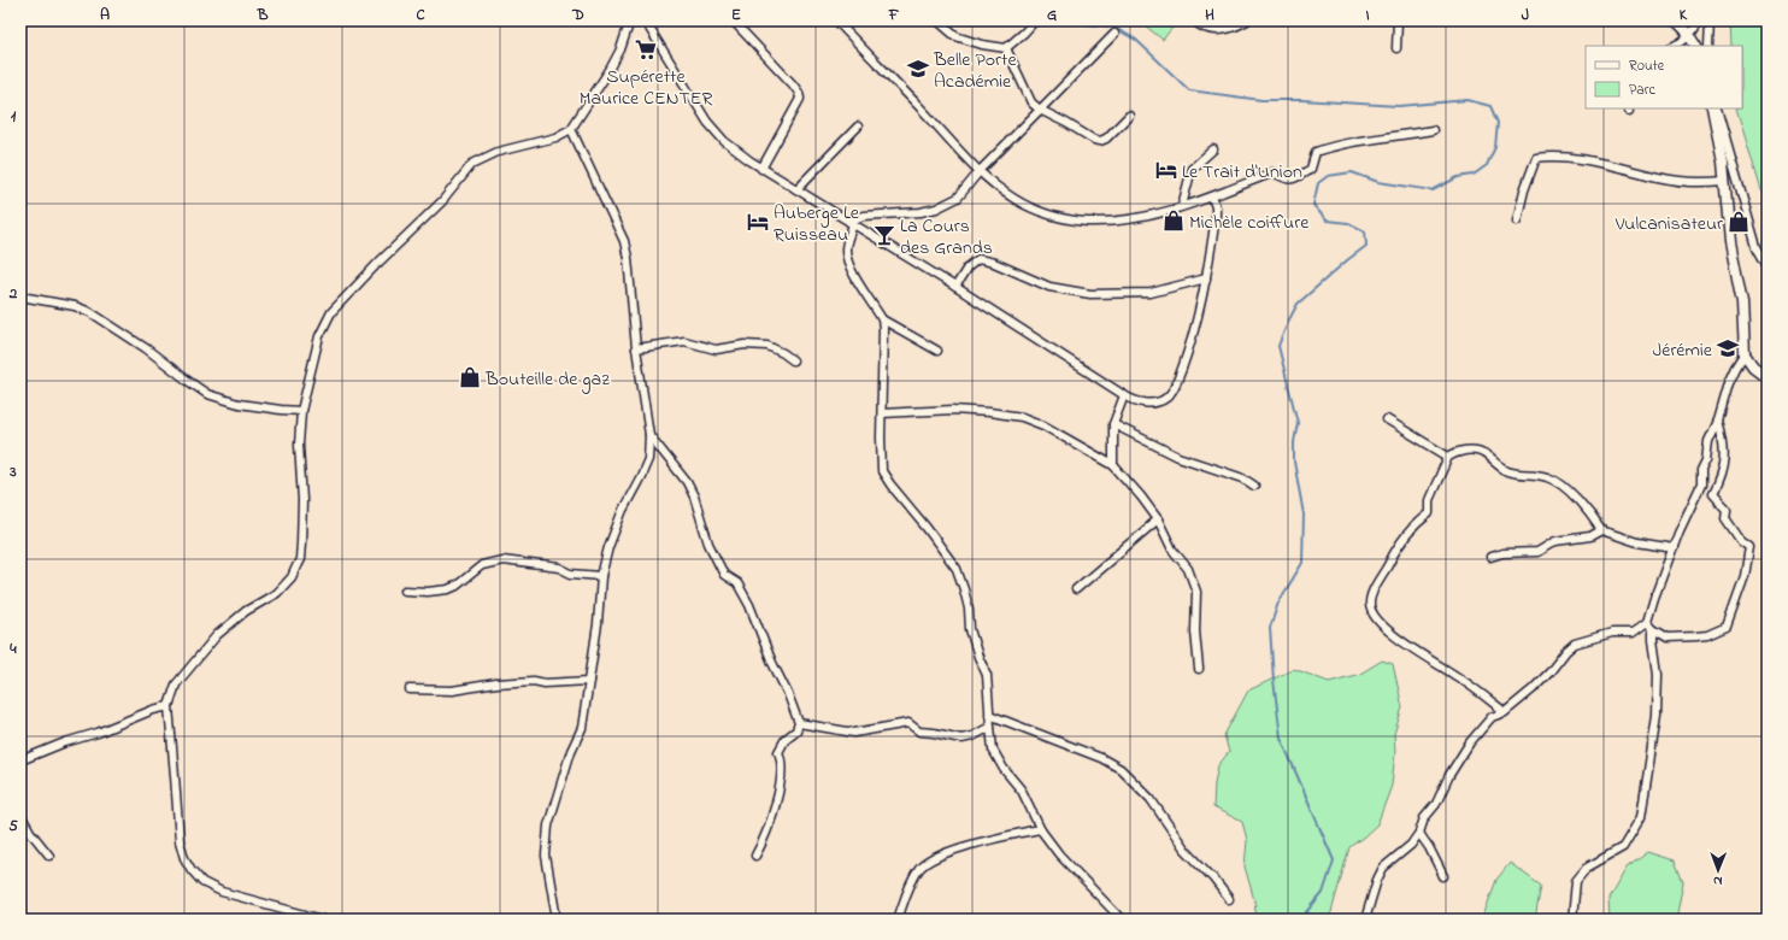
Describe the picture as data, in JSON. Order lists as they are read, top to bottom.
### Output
{
  "places": {
    "supermarket": ["Supérette Maurice CENTER"],
    "school or university": ["Belle Porte Académie", "Jérémie"],
    "hotel": ["Le Trait d'Union", "Auberge Le Ruisseau"],
    "shop": ["Michèle coiffure", "Vulcanisateur", "Bouteille de gaz"],
    "bar": ["La Cours des Grands"]
  },
  "legend": ["Route", "Parc"],
  "north": "bottom",
  "grid": {
    "columns": [
      "A",
      "B",
      "C",
      "D",
      "E",
      "F",
      "G",
      "H",
      "I",
      "J",
      "K"
    ],
    "rows": [
      "1",
      "2",
      "3",
      "4",
      "5"
    ]
  }
}
